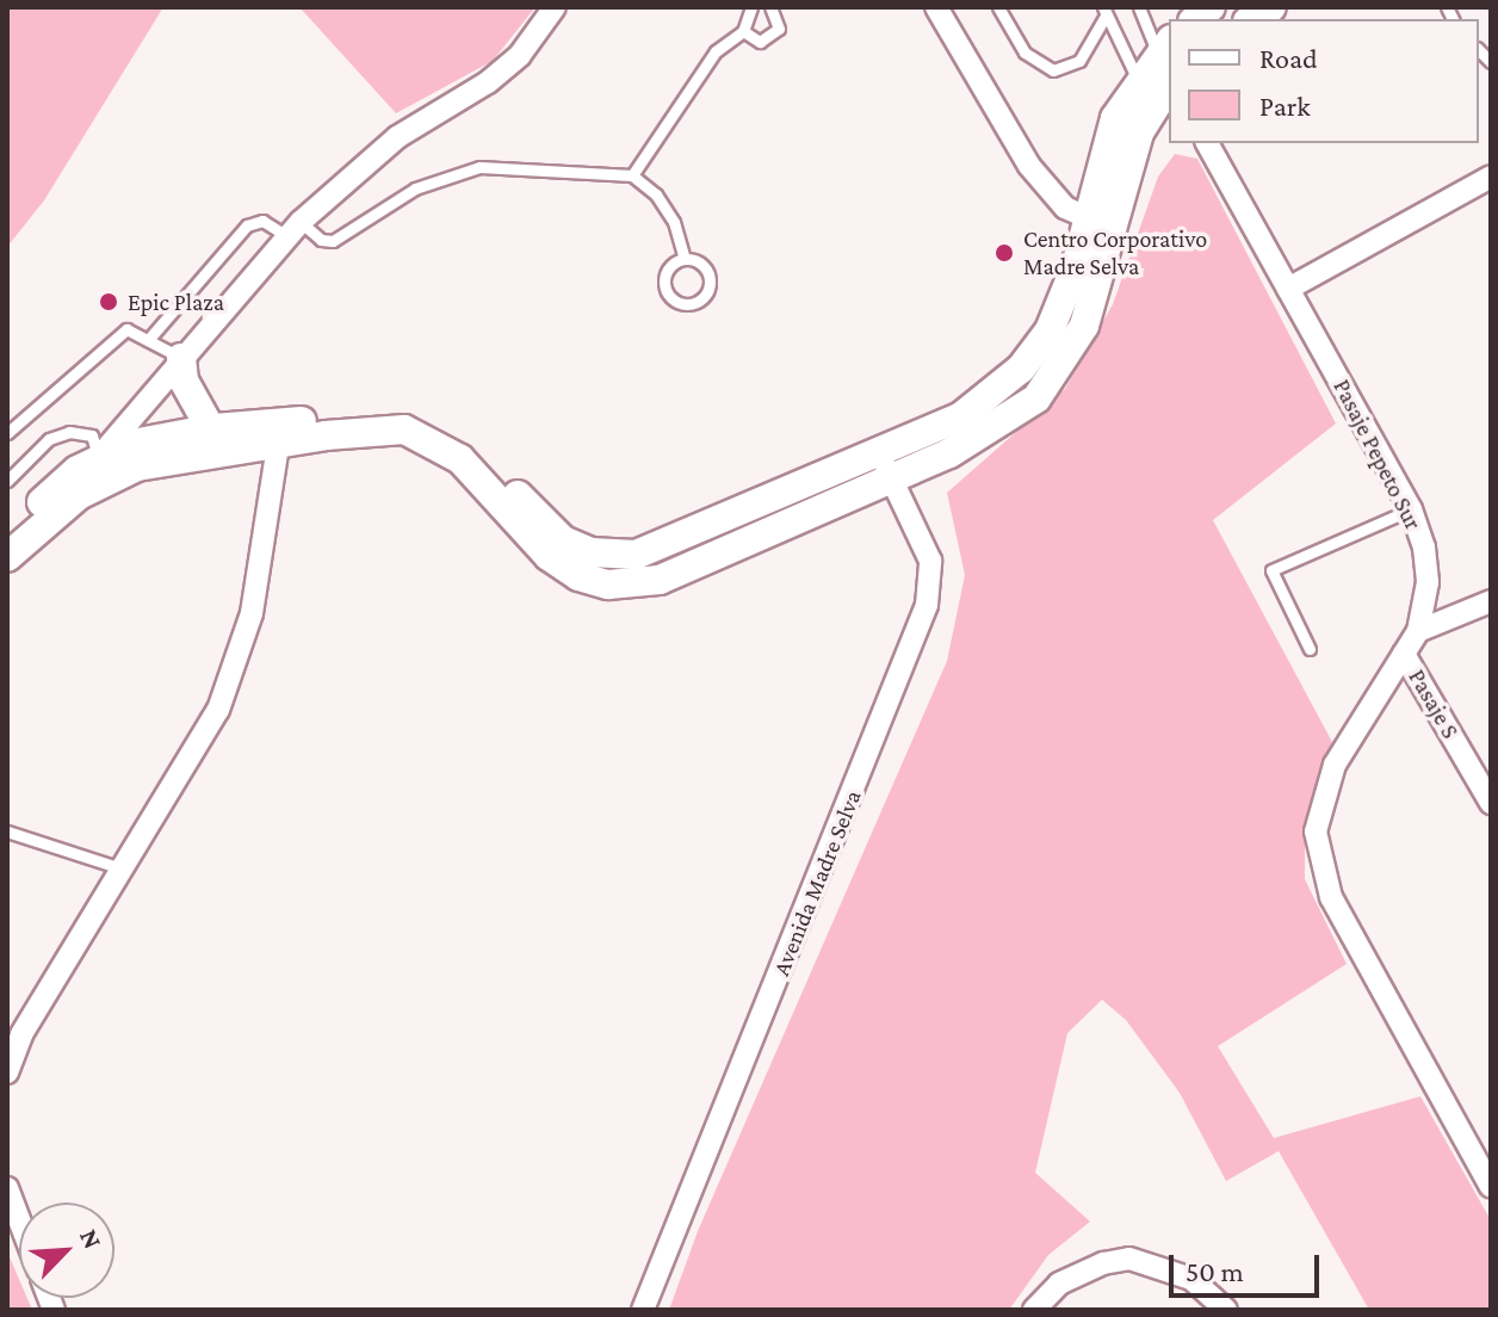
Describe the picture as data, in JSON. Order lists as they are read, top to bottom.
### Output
{
  "streets": {
    "street": ["Pasaje Pepeto Sur", "Pasaje S", "Avenida Madre Selva"]
  },
  "crossings": [
    ["Pasaje Pepeto Sur", "Pasaje S"]
  ],
  "places": ["Centro Corporativo Madre Selva", "Epic Plaza"],
  "legend": ["Road", "Park"],
  "scale_bar": "50 m",
  "north": "top right"
}
